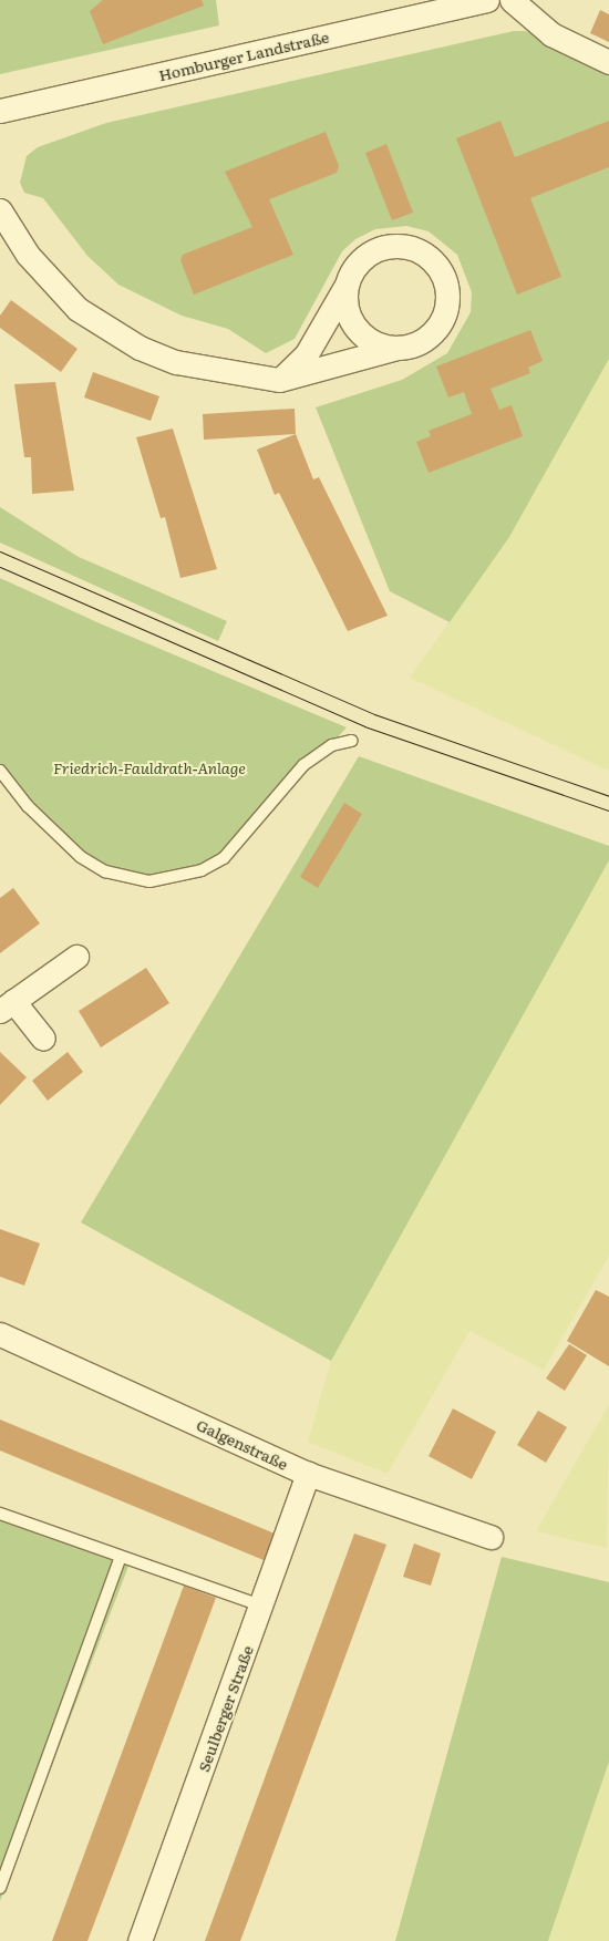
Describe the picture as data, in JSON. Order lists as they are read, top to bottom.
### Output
{
  "streets": {
    "street": ["Homburger Landstraße", "Galgenstraße", "Seulberger Straße"]
  },
  "crossings": [
    ["Galgenstraße", "Seulberger Straße"]
  ],
  "parks": ["Friedrich-Fauldrath-Anlage"]
}
